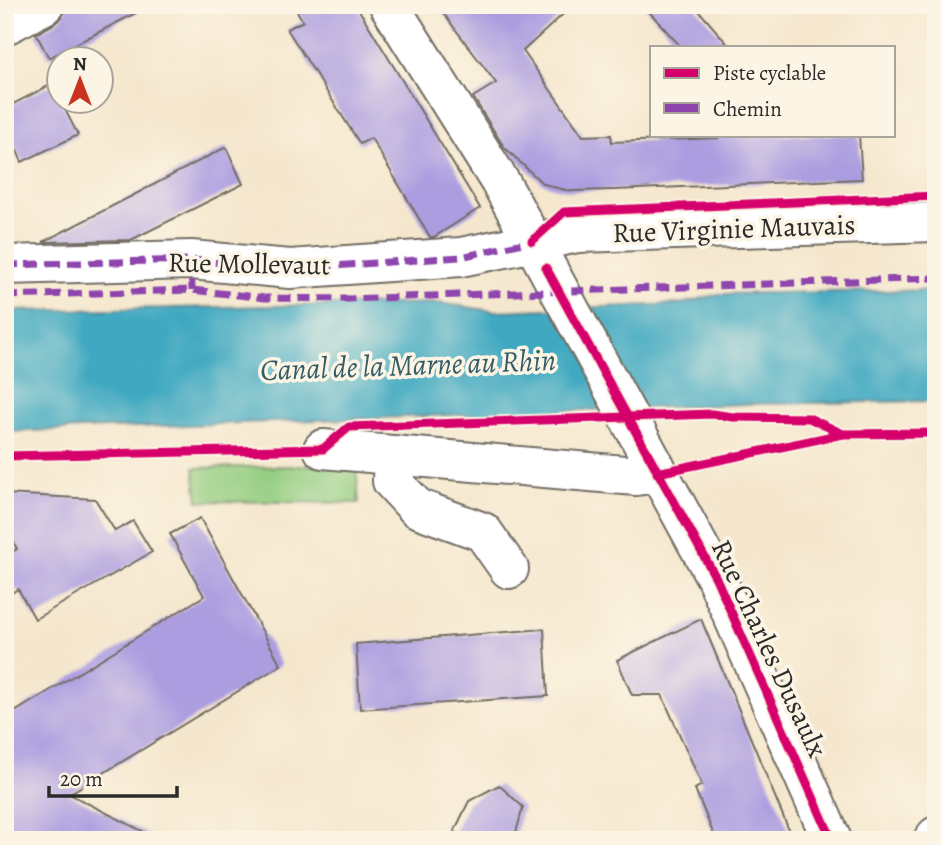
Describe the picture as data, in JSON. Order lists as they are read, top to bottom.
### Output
{
  "streets": {
    "street": ["Rue Virginie Mauvais", "Rue Mollevaut", "Rue Charles Dusaulx"]
  },
  "crossings": [
    ["Rue Virginie Mauvais", "Rue Mollevaut"],
    ["Rue Virginie Mauvais", "Rue Charles Dusaulx"],
    ["Rue Mollevaut", "Rue Charles Dusaulx"]
  ],
  "water": ["Canal de la Marne au Rhin"],
  "legend": ["Piste cyclable", "Chemin"],
  "scale_bar": "20 m",
  "north": "top"
}
